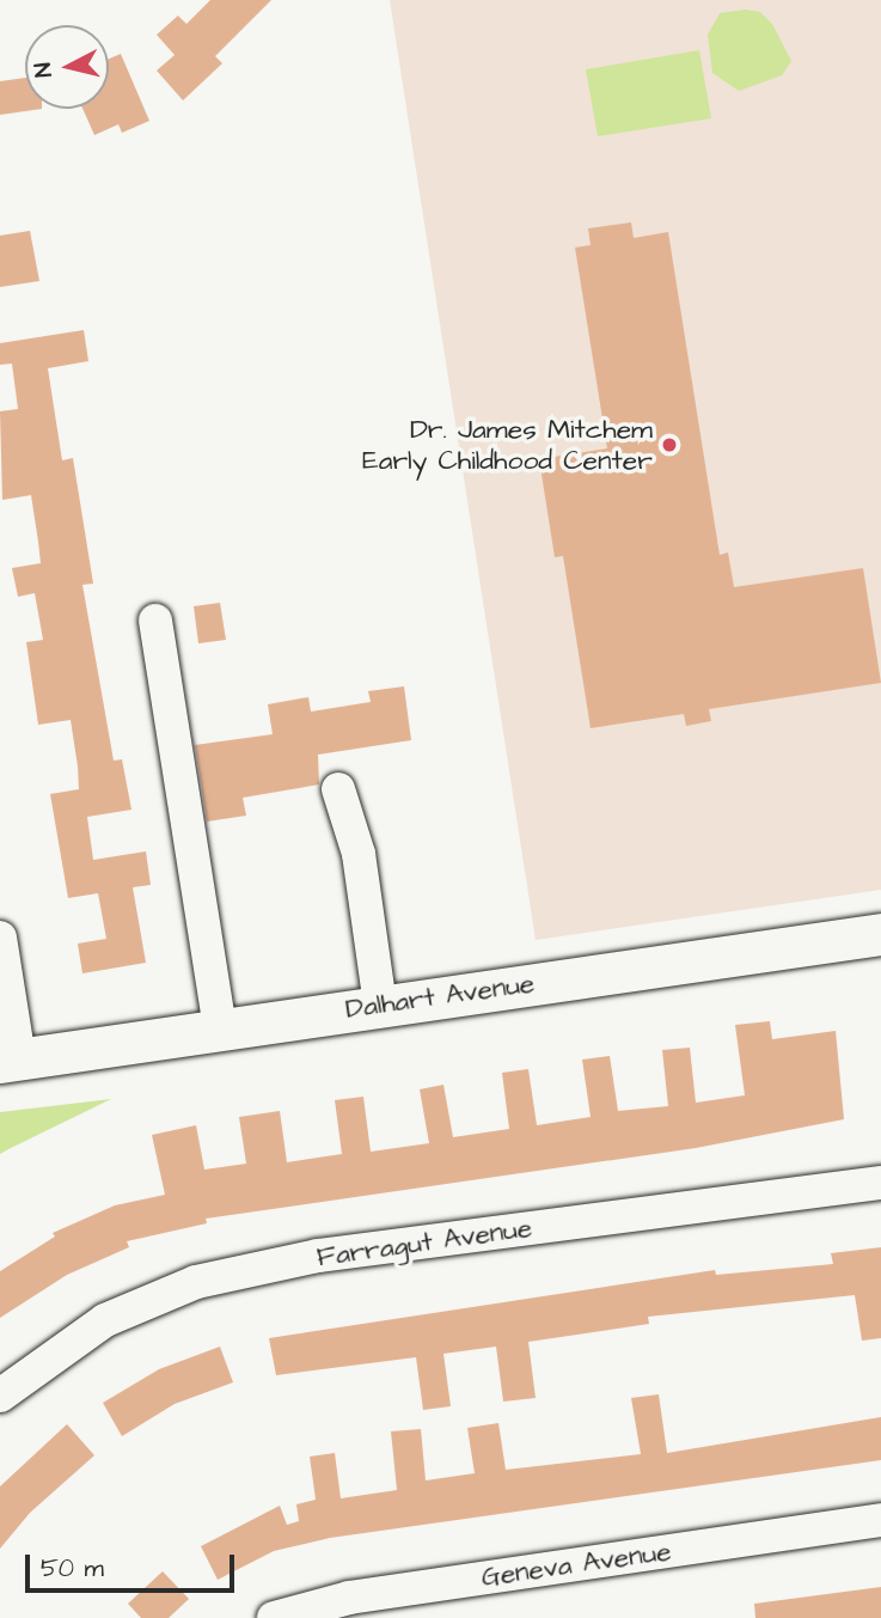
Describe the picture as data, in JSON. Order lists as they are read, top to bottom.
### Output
{
  "streets": {
    "main road": ["Dalhart Avenue"],
    "street": ["Farragut Avenue", "Geneva Avenue"]
  },
  "places": ["Dr. James Mitchem Early Childhood Center"],
  "scale_bar": "50 m",
  "north": "left"
}
